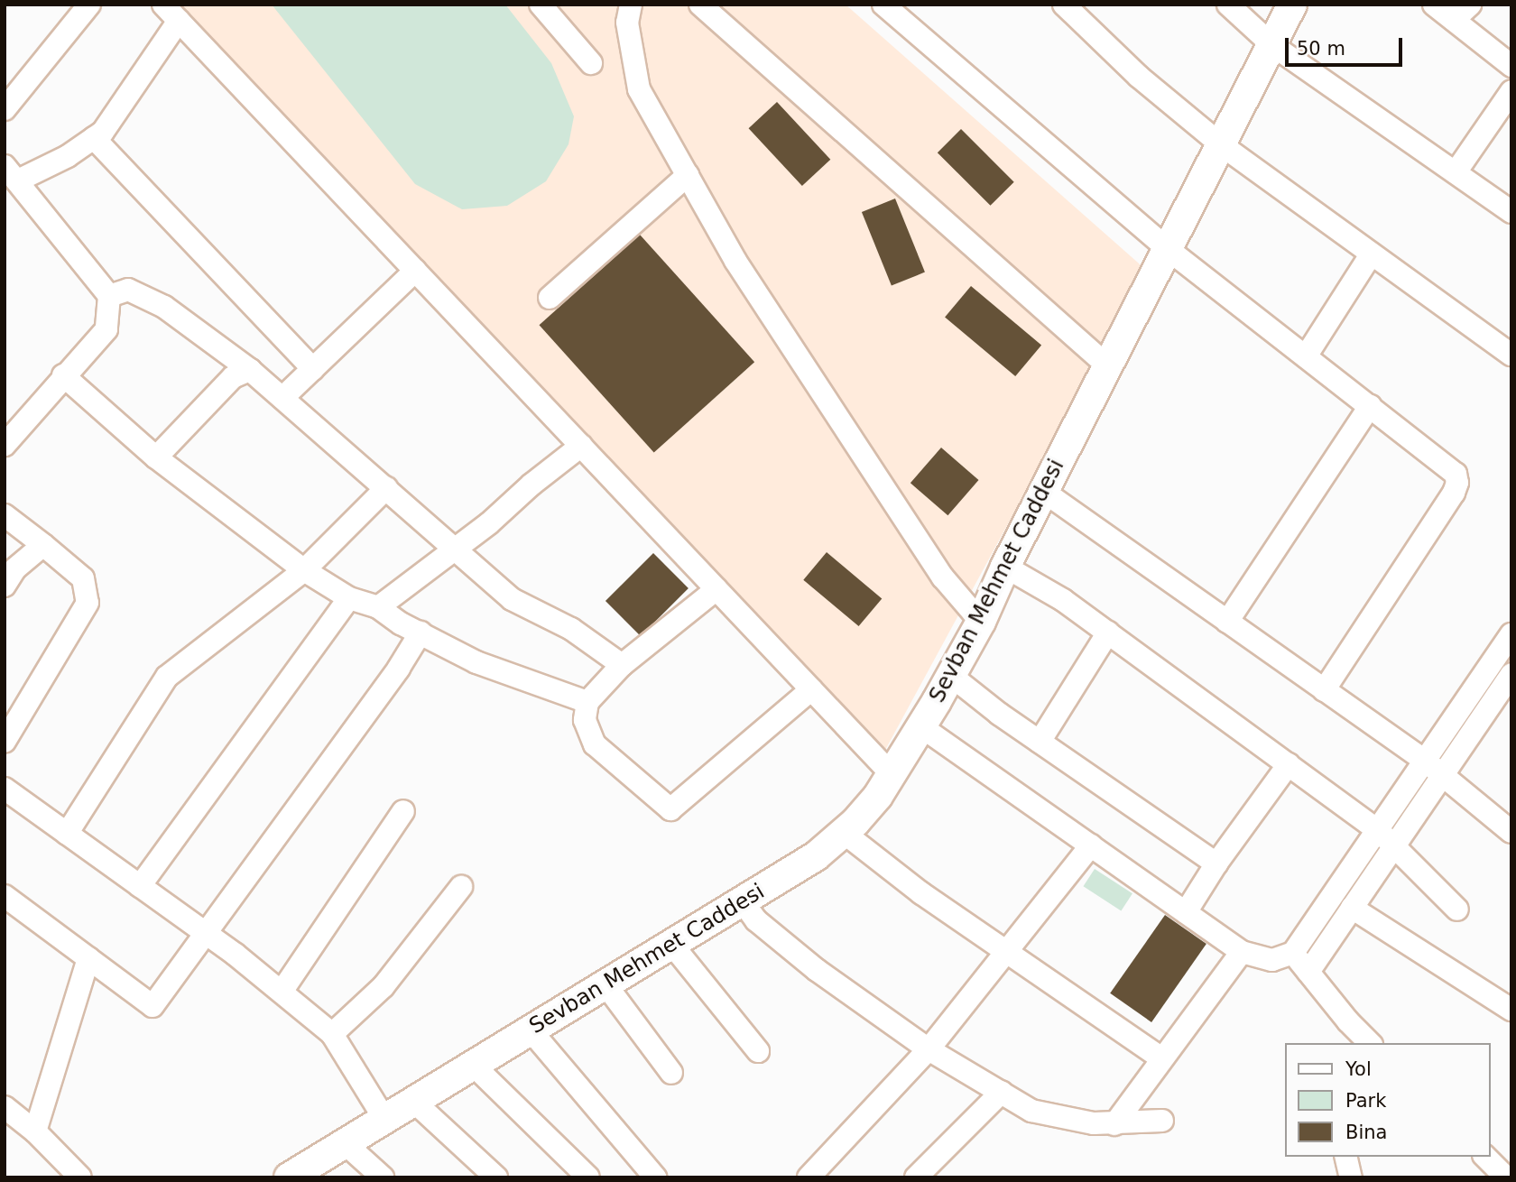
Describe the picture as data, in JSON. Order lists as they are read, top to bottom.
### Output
{
  "streets": {
    "main road": ["Sevban Mehmet Caddesi"]
  },
  "legend": ["Yol", "Park", "Bina"],
  "scale_bar": "50 m"
}
